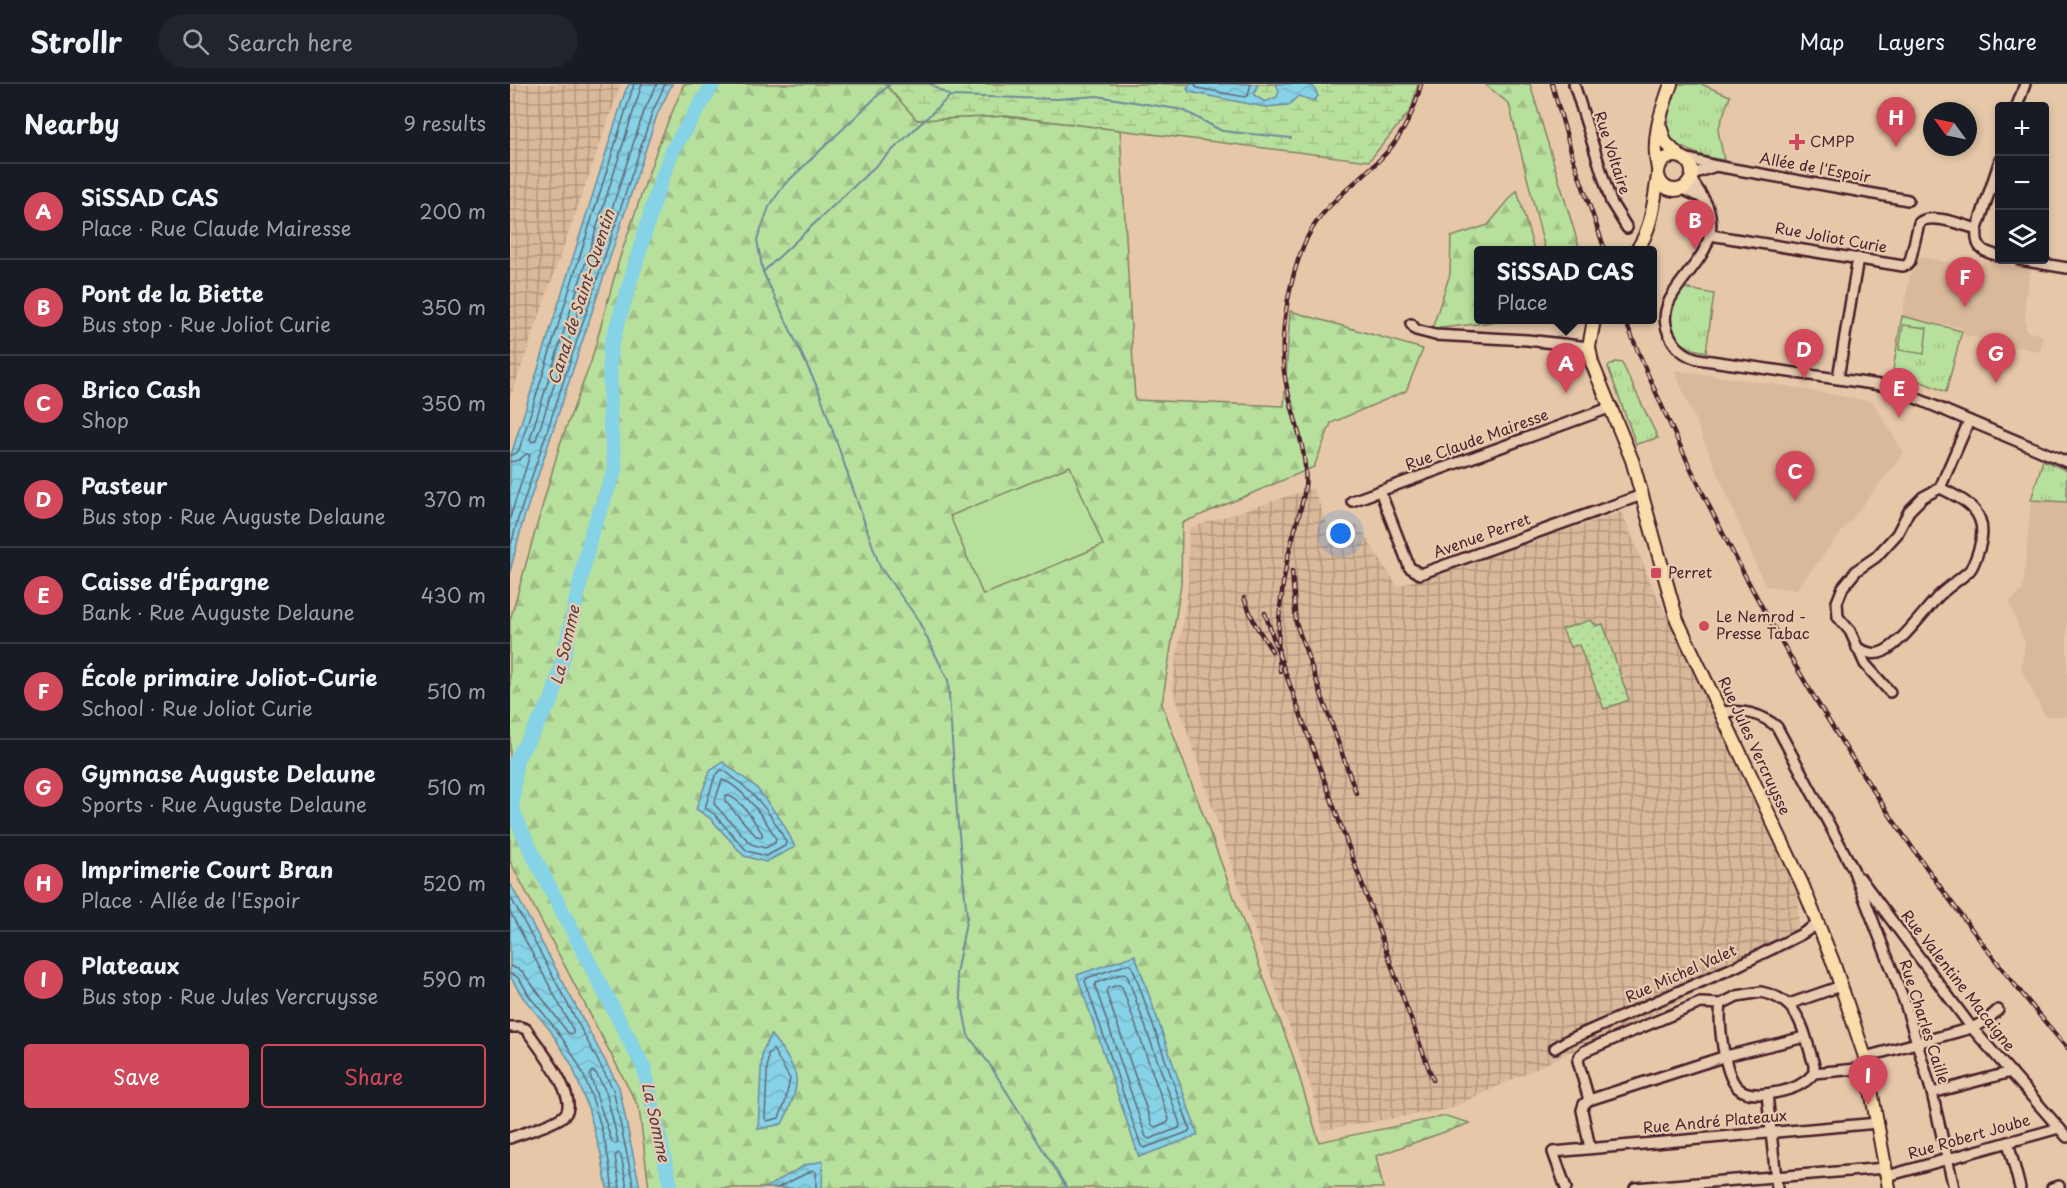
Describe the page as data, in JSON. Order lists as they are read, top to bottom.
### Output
{
  "streets": {
    "main road": ["Rue Jules Vercruysse"],
    "street": [
      "Rue Voltaire",
      "Allée de l'Espoir",
      "Rue Joliot Curie",
      "Rue Claude Mairesse",
      "Avenue Perret",
      "Rue Michel Valet",
      "Rue Valentine Macaigne",
      "Rue Charles Caille",
      "Rue André Plateaux",
      "Rue Robert Joube"
    ]
  },
  "crossings": [
    ["Rue Claude Mairesse", "Avenue Perret"],
    ["Rue Claude Mairesse", "Rue Jules Vercruysse"],
    ["Avenue Perret", "Rue Jules Vercruysse"],
    ["Rue Jules Vercruysse", "Rue Michel Valet"],
    ["Rue Jules Vercruysse", "Rue André Plateaux"],
    ["Rue Jules Vercruysse", "Rue Robert Joube"],
    ["Rue Valentine Macaigne", "Rue Charles Caille"],
    ["Rue Valentine Macaigne", "Rue Robert Joube"],
    ["Rue Charles Caille", "Rue Robert Joube"]
  ],
  "water": ["Canal de Saint-Quentin", "La Somme"],
  "places": {
    "health": ["CMPP"],
    "transit": ["Perret"],
    "other": ["Le Nemrod - Presse Tabac"]
  },
  "north": "top left",
  "page": {
    "header": "Strollr",
    "search": "Search here",
    "nav": ["Map", "Layers", "Share"],
    "heading": ["Nearby", "9 results"],
    "pins": [
      "H",
      "B",
      "F",
      "D",
      "G",
      "A",
      "E",
      "C",
      "I"
    ],
    "map_buttons": ["+", "−"],
    "list": [
      {
        "mark": "A",
        "name": "SiSSAD CAS",
        "note": "Place · Rue Claude Mairesse",
        "value": "200 m"
      },
      {
        "mark": "B",
        "name": "Pont de la Biette",
        "note": "Bus stop · Rue Joliot Curie",
        "value": "350 m"
      },
      {
        "mark": "C",
        "name": "Brico Cash",
        "note": "Shop",
        "value": "350 m"
      },
      {
        "mark": "D",
        "name": "Pasteur",
        "note": "Bus stop · Rue Auguste Delaune",
        "value": "370 m"
      },
      {
        "mark": "E",
        "name": "Caisse d'Épargne",
        "note": "Bank · Rue Auguste Delaune",
        "value": "430 m"
      },
      {
        "mark": "F",
        "name": "École primaire Joliot-Curie",
        "note": "School · Rue Joliot Curie",
        "value": "510 m"
      },
      {
        "mark": "G",
        "name": "Gymnase Auguste Delaune",
        "note": "Sports · Rue Auguste Delaune",
        "value": "510 m"
      },
      {
        "mark": "H",
        "name": "Imprimerie Court Bran",
        "note": "Place · Allée de l'Espoir",
        "value": "520 m"
      },
      {
        "mark": "I",
        "name": "Plateaux",
        "note": "Bus stop · Rue Jules Vercruysse",
        "value": "590 m"
      }
    ],
    "popup": ["SiSSAD CAS", "Place"],
    "buttons": ["Save", "Share"]
  }
}
